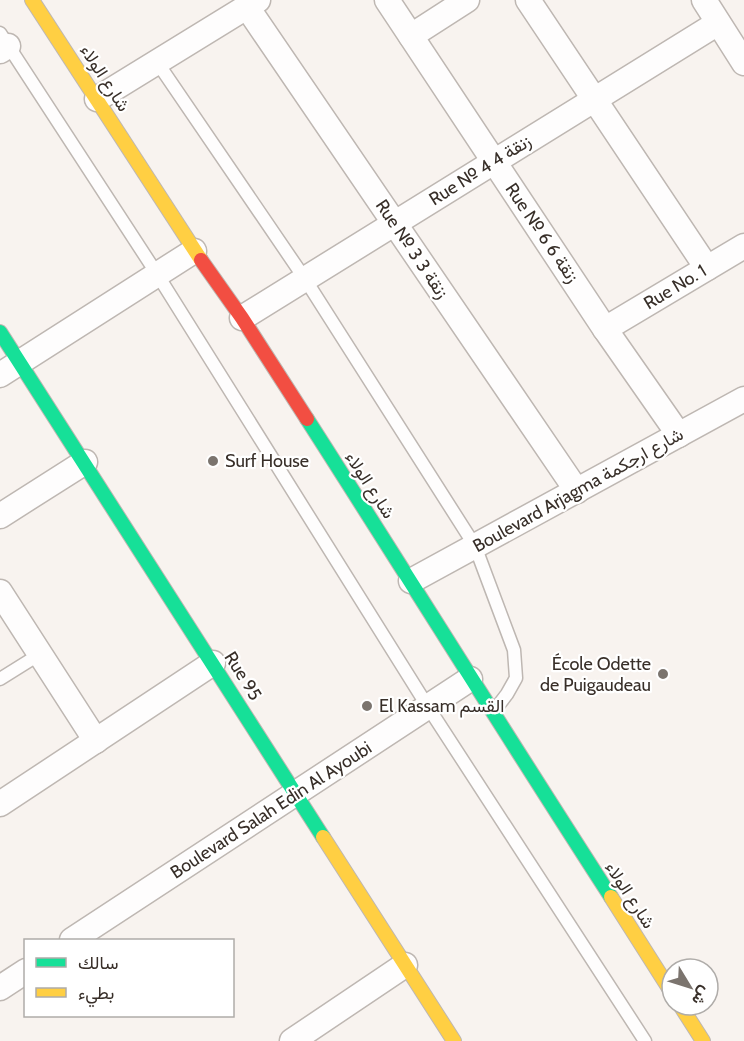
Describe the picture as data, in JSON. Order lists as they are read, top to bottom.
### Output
{
  "streets": {
    "main road": ["شارع الولاء", "Rue 95"],
    "street": [
      "Rue № 4 زنقة 4",
      "Rue № 6 زنقة 6",
      "Rue № 3 زنقة 3",
      "Rue No. 1",
      "Boulevard Arjagma شارع ارجكمة",
      "Boulevard Salah Edin Al Ayoubi"
    ]
  },
  "crossings": [
    ["شارع الولاء", "Rue № 4 زنقة 4"],
    ["شارع الولاء", "Boulevard Arjagma شارع ارجكمة"],
    ["شارع الولاء", "Boulevard Salah Edin Al Ayoubi"],
    ["Rue № 4 زنقة 4", "Rue № 6 زنقة 6"],
    ["Rue № 4 زنقة 4", "Rue № 3 زنقة 3"],
    ["Rue № 6 زنقة 6", "Rue No. 1"],
    ["Rue № 6 زنقة 6", "Boulevard Arjagma شارع ارجكمة"],
    ["Rue № 3 زنقة 3", "Boulevard Arjagma شارع ارجكمة"],
    ["Rue 95", "Boulevard Salah Edin Al Ayoubi"]
  ],
  "places": ["Surf House", "École Odette de Puigaudeau", "El Kassam القسم"],
  "legend": ["سالك", "بطيء"],
  "north": "bottom right"
}
